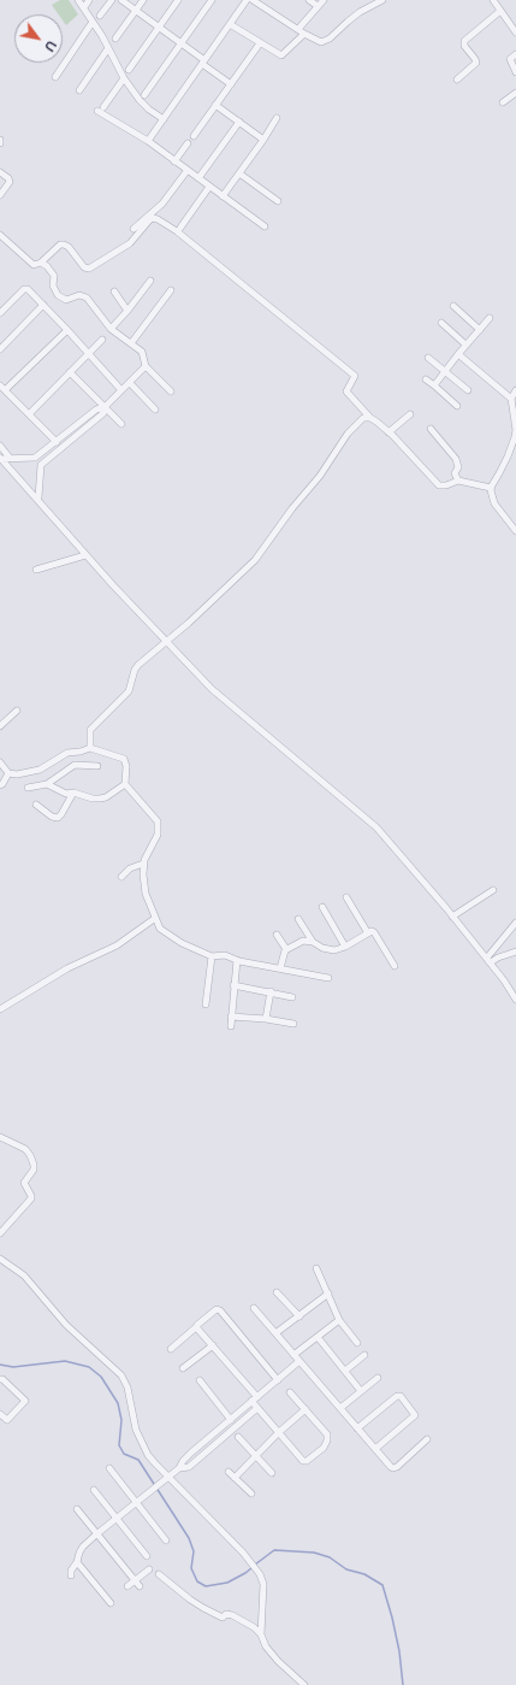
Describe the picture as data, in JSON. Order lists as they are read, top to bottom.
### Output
{
  "north": "bottom right"
}
